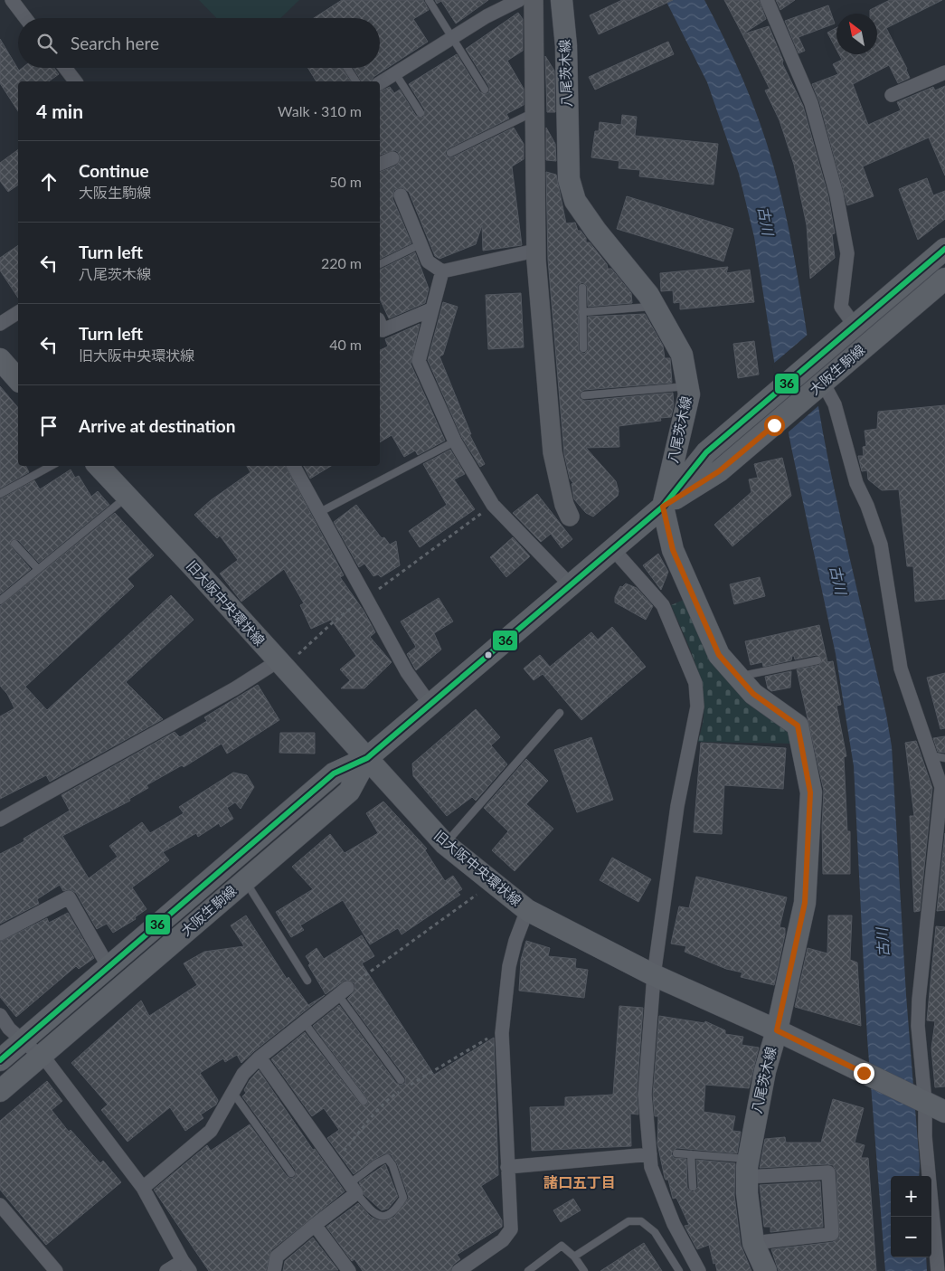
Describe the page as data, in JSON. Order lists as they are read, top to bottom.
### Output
{
  "streets": {
    "main road": ["八尾茨木線", "大阪生駒線", "旧大阪中央環状線"]
  },
  "crossings": [
    ["八尾茨木線", "大阪生駒線"],
    ["八尾茨木線", "旧大阪中央環状線"],
    ["大阪生駒線", "旧大阪中央環状線"]
  ],
  "districts": ["諸口五丁目"],
  "water": ["古川"],
  "lines": ["transit line 36"],
  "north": "top left",
  "page": {
    "search": "Search here",
    "heading": ["4 min", "Walk · 310 m"],
    "list": [
      ["Continue", "大阪生駒線", "50 m"],
      ["Turn left", "八尾茨木線", "220 m"],
      ["Turn left", "旧大阪中央環状線", "40 m"],
      "Arrive at destination"
    ],
    "map_buttons": ["+", "−"]
  }
}
